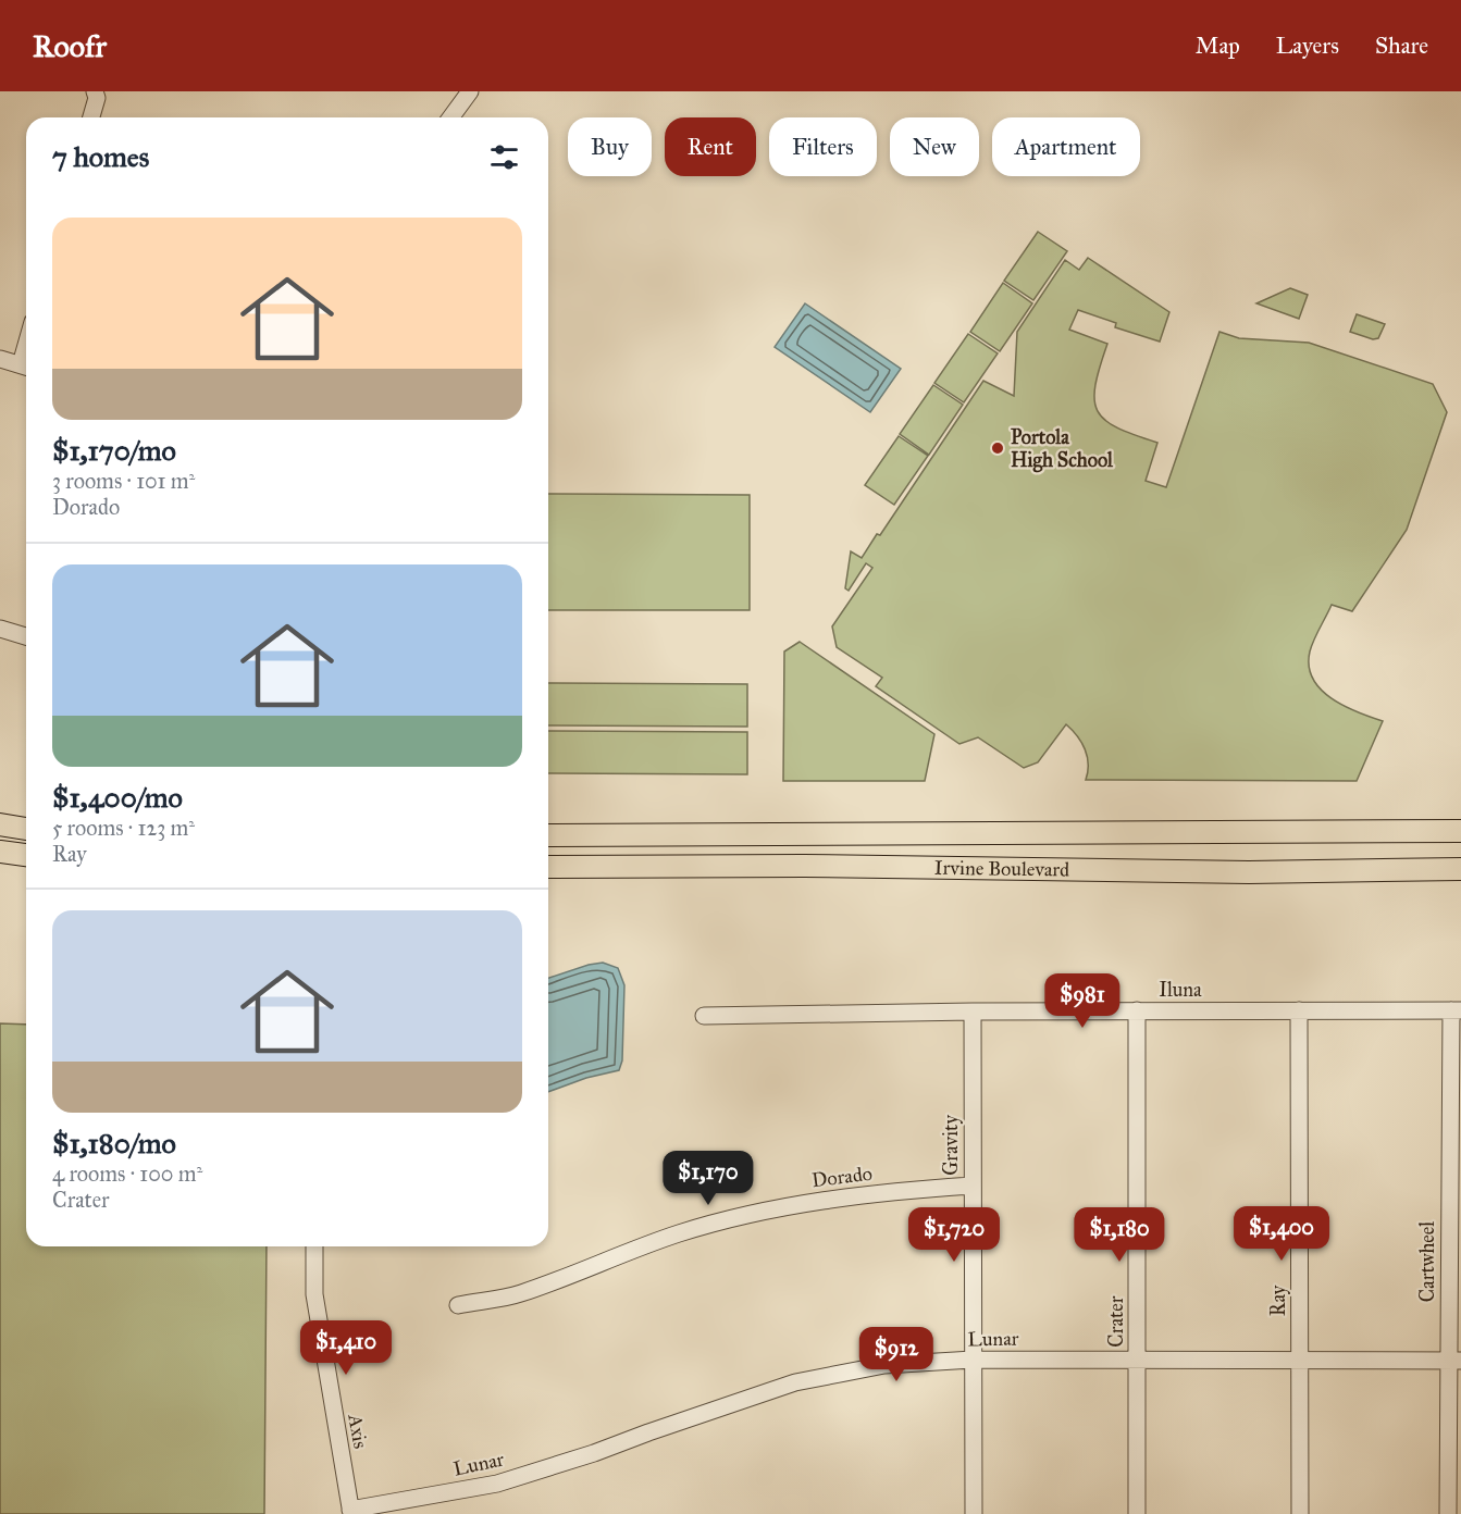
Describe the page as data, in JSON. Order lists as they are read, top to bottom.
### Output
{
  "streets": {
    "main road": ["Irvine Boulevard"],
    "street": [
      "Iluna",
      "Gravity",
      "Dorado",
      "Cartwheel",
      "Ray",
      "Crater",
      "Lunar",
      "Axis"
    ]
  },
  "crossings": [
    ["Iluna", "Gravity"],
    ["Iluna", "Cartwheel"],
    ["Iluna", "Ray"],
    ["Iluna", "Crater"],
    ["Gravity", "Dorado"],
    ["Gravity", "Lunar"],
    ["Cartwheel", "Lunar"],
    ["Ray", "Lunar"],
    ["Crater", "Lunar"],
    ["Lunar", "Axis"]
  ],
  "places": ["Portola High School"],
  "page": {
    "header": "Roofr",
    "nav": ["Map", "Layers", "Share"],
    "chip": [
      "Buy",
      "Rent",
      "Filters",
      "New",
      "Apartment"
    ],
    "heading": "7 homes",
    "list": [
      {
        "name": "$1,170/mo",
        "note": "3 rooms · 101 m² · Dorado"
      },
      {
        "name": "$1,400/mo",
        "note": "5 rooms · 123 m² · Ray"
      },
      {
        "name": "$1,180/mo",
        "note": "4 rooms · 100 m² · Crater"
      }
    ],
    "price": [
      "$981",
      "$1,170",
      "$1,400",
      "$1,720",
      "$1,180",
      "$1,410",
      "$912"
    ]
  }
}
